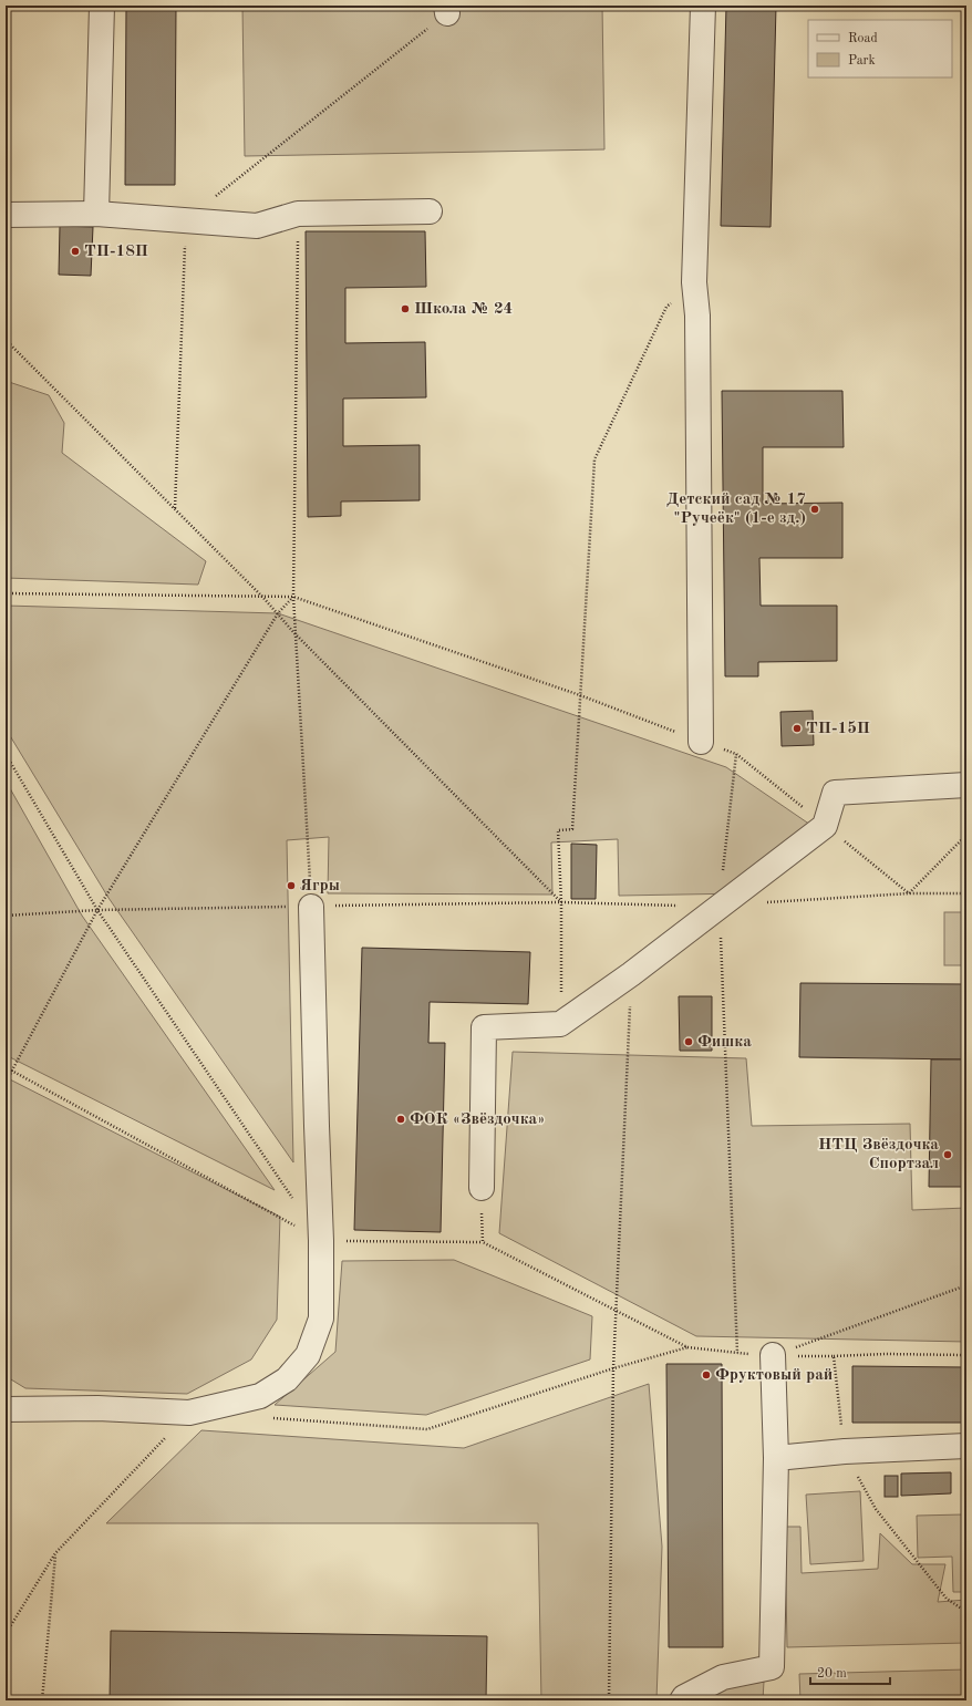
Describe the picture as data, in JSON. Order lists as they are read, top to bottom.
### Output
{
  "places": [
    "ТП-18П",
    "Школа № 24",
    "Детский сад № 17 \"Ручеёк\" (1-е зд.)",
    "ТП-15П",
    "Ягры",
    "Фишка",
    "ФОК «Звёздочка»",
    "НТЦ Звёздочка Спортзал",
    "Фруктовый рай"
  ],
  "legend": ["Road", "Park"],
  "scale_bar": "20 m"
}
